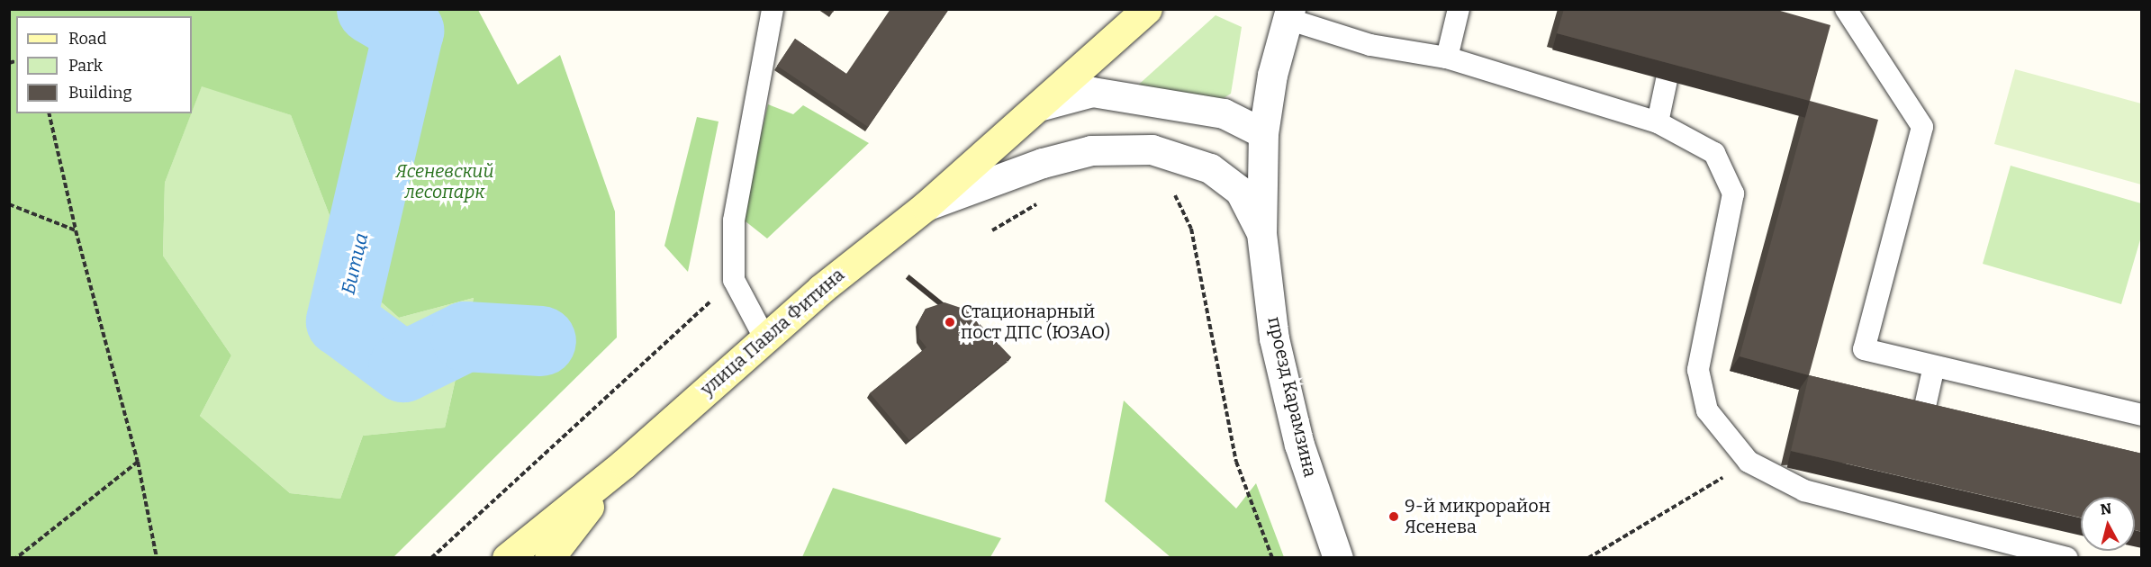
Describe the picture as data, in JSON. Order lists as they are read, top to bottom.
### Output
{
  "streets": {
    "main road": ["улица Павла Фитина"],
    "street": ["проезд Карамзина"]
  },
  "crossings": [
    ["улица Павла Фитина", "проезд Карамзина"]
  ],
  "water": ["Битца"],
  "parks": ["Ясеневский лесопарк"],
  "places": ["Стационарный пост ДПС (ЮЗАО)", "9-й микрорайон Ясенева"],
  "legend": ["Road", "Park", "Building"],
  "north": "top"
}
